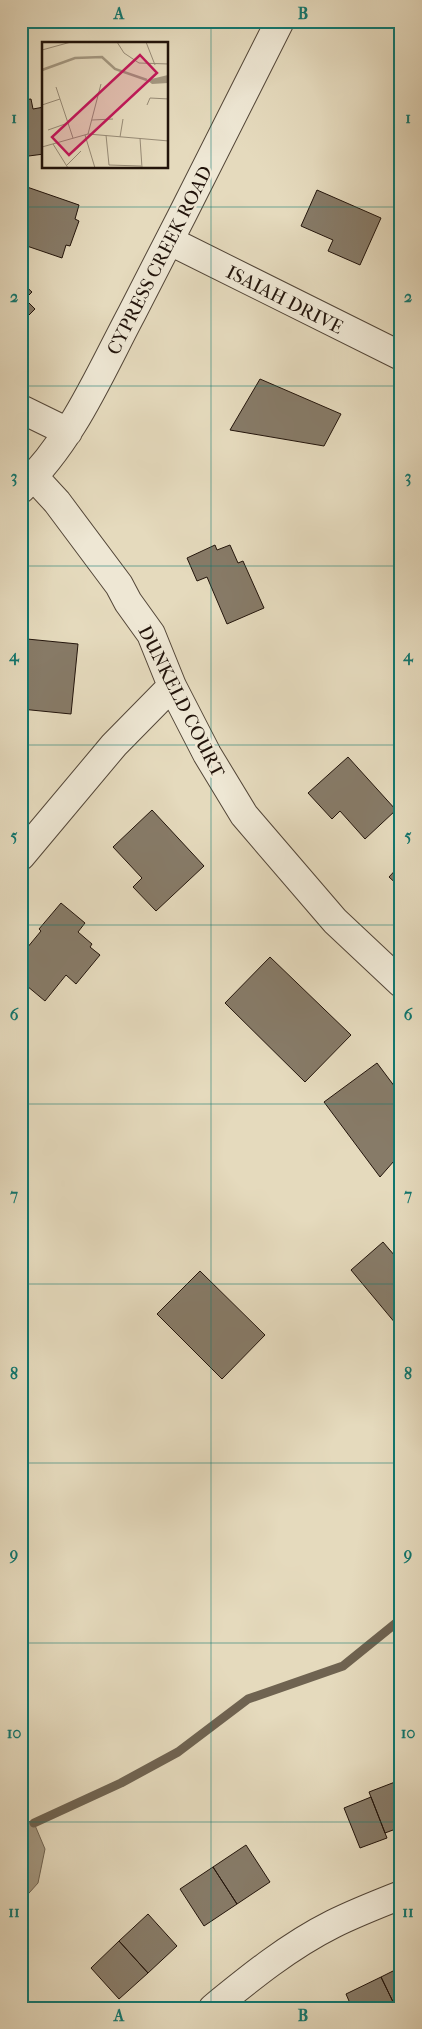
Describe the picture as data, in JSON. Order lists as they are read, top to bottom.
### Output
{
  "streets": {
    "street": ["CYPRESS CREEK ROAD", "ISAIAH DRIVE", "DUNKELD COURT"]
  },
  "crossings": [
    ["CYPRESS CREEK ROAD", "ISAIAH DRIVE"],
    ["CYPRESS CREEK ROAD", "DUNKELD COURT"]
  ],
  "grid": {
    "columns": ["A", "B"],
    "rows": [
      "1",
      "2",
      "3",
      "4",
      "5",
      "6",
      "7",
      "8",
      "9",
      "10",
      "11"
    ]
  }
}
